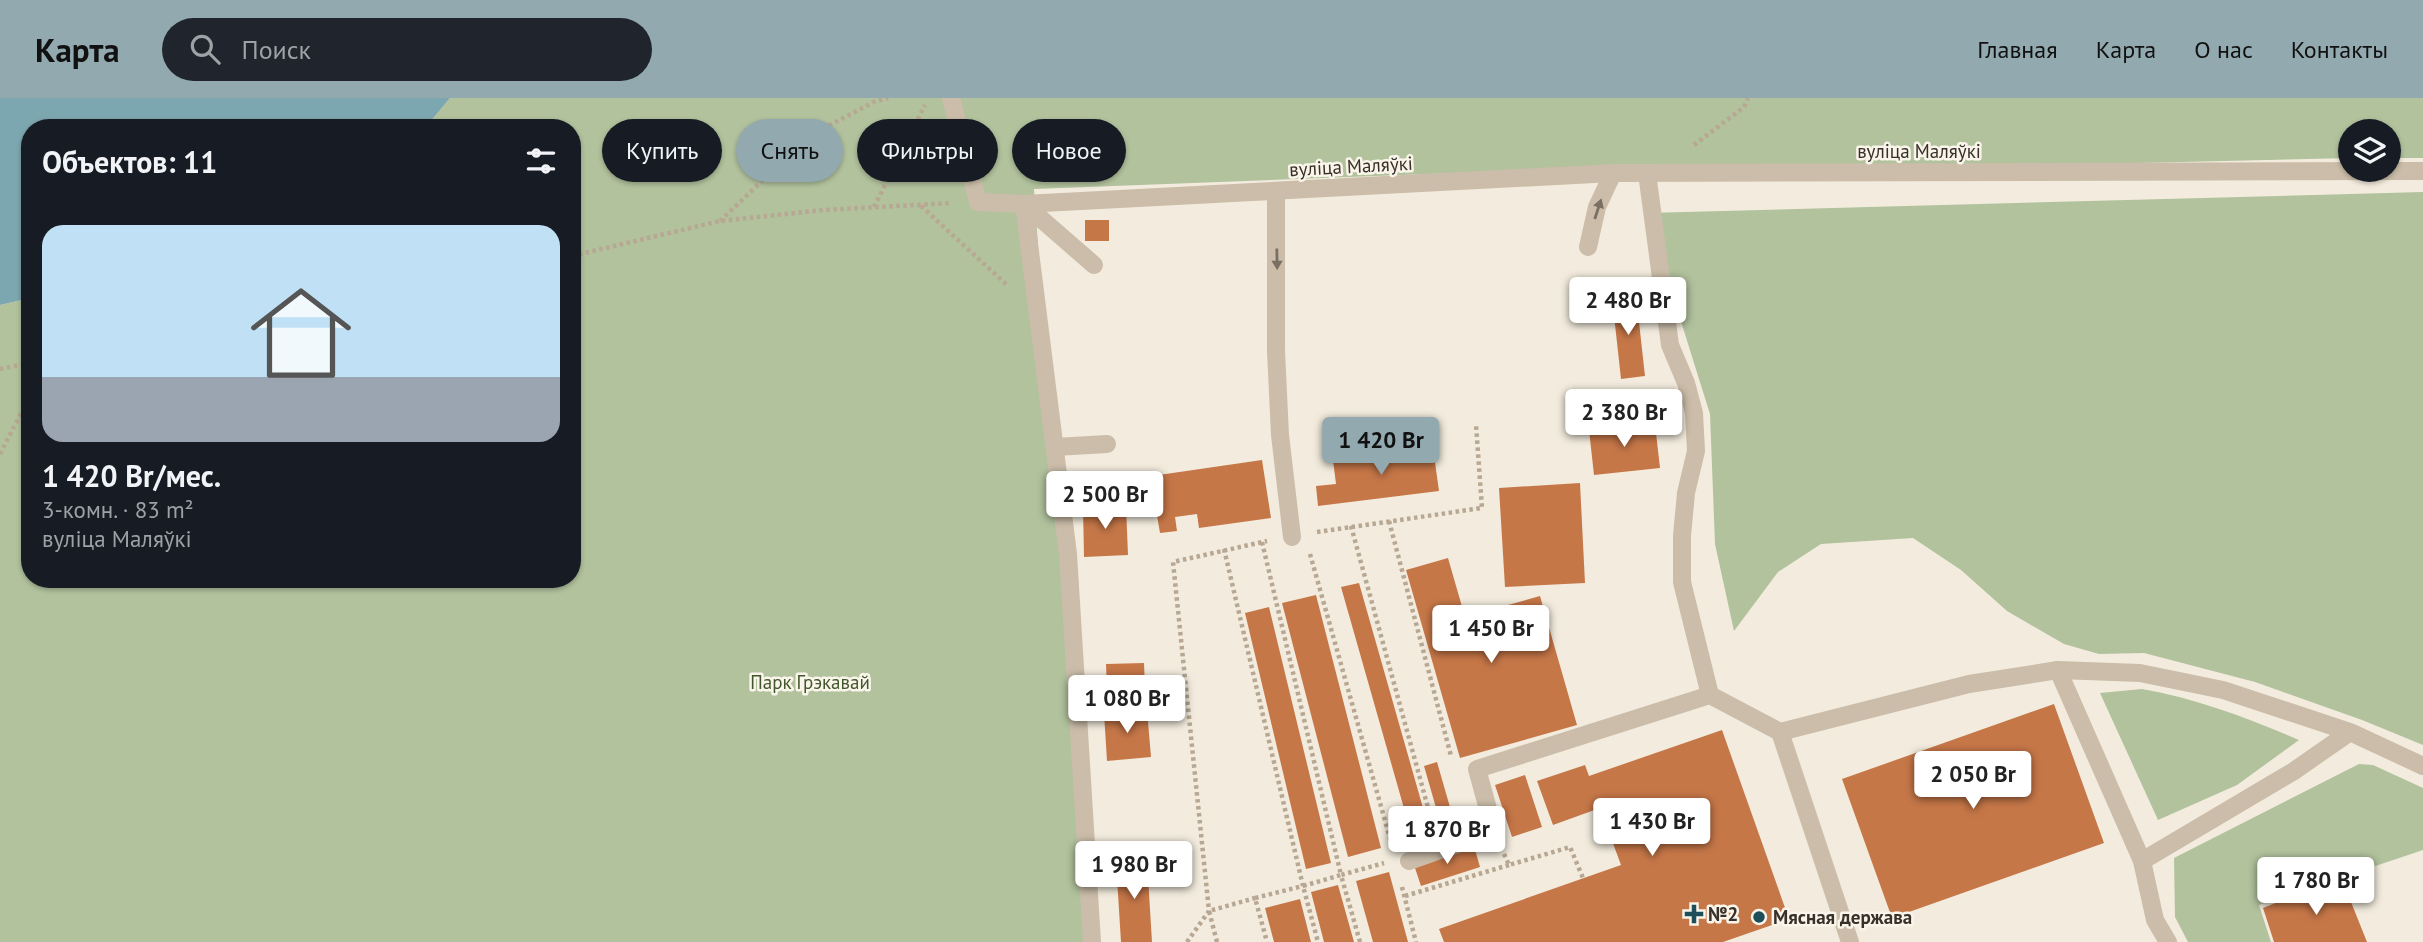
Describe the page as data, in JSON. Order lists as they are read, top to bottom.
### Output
{
  "streets": {
    "street": ["вуліца Маляўкі"]
  },
  "parks": ["Парк Грэкавай"],
  "places": {
    "health": ["№2"],
    "other": ["Мясная держава"]
  },
  "page": {
    "header": "Карта",
    "search": "Поиск",
    "nav": [
      "Главная",
      "Карта",
      "О нас",
      "Контакты"
    ],
    "chip": [
      "Купить",
      "Снять",
      "Фильтры",
      "Новое"
    ],
    "heading": "Объектов: 11",
    "list": [
      {
        "name": "1 420 Br/мес.",
        "note": "3-комн. · 83 m² · вуліца Маляўкі"
      }
    ],
    "price": [
      "2 480 Br",
      "2 380 Br",
      "1 420 Br",
      "2 500 Br",
      "1 450 Br",
      "1 080 Br",
      "2 050 Br",
      "1 430 Br",
      "1 870 Br",
      "1 980 Br",
      "1 780 Br"
    ]
  }
}
